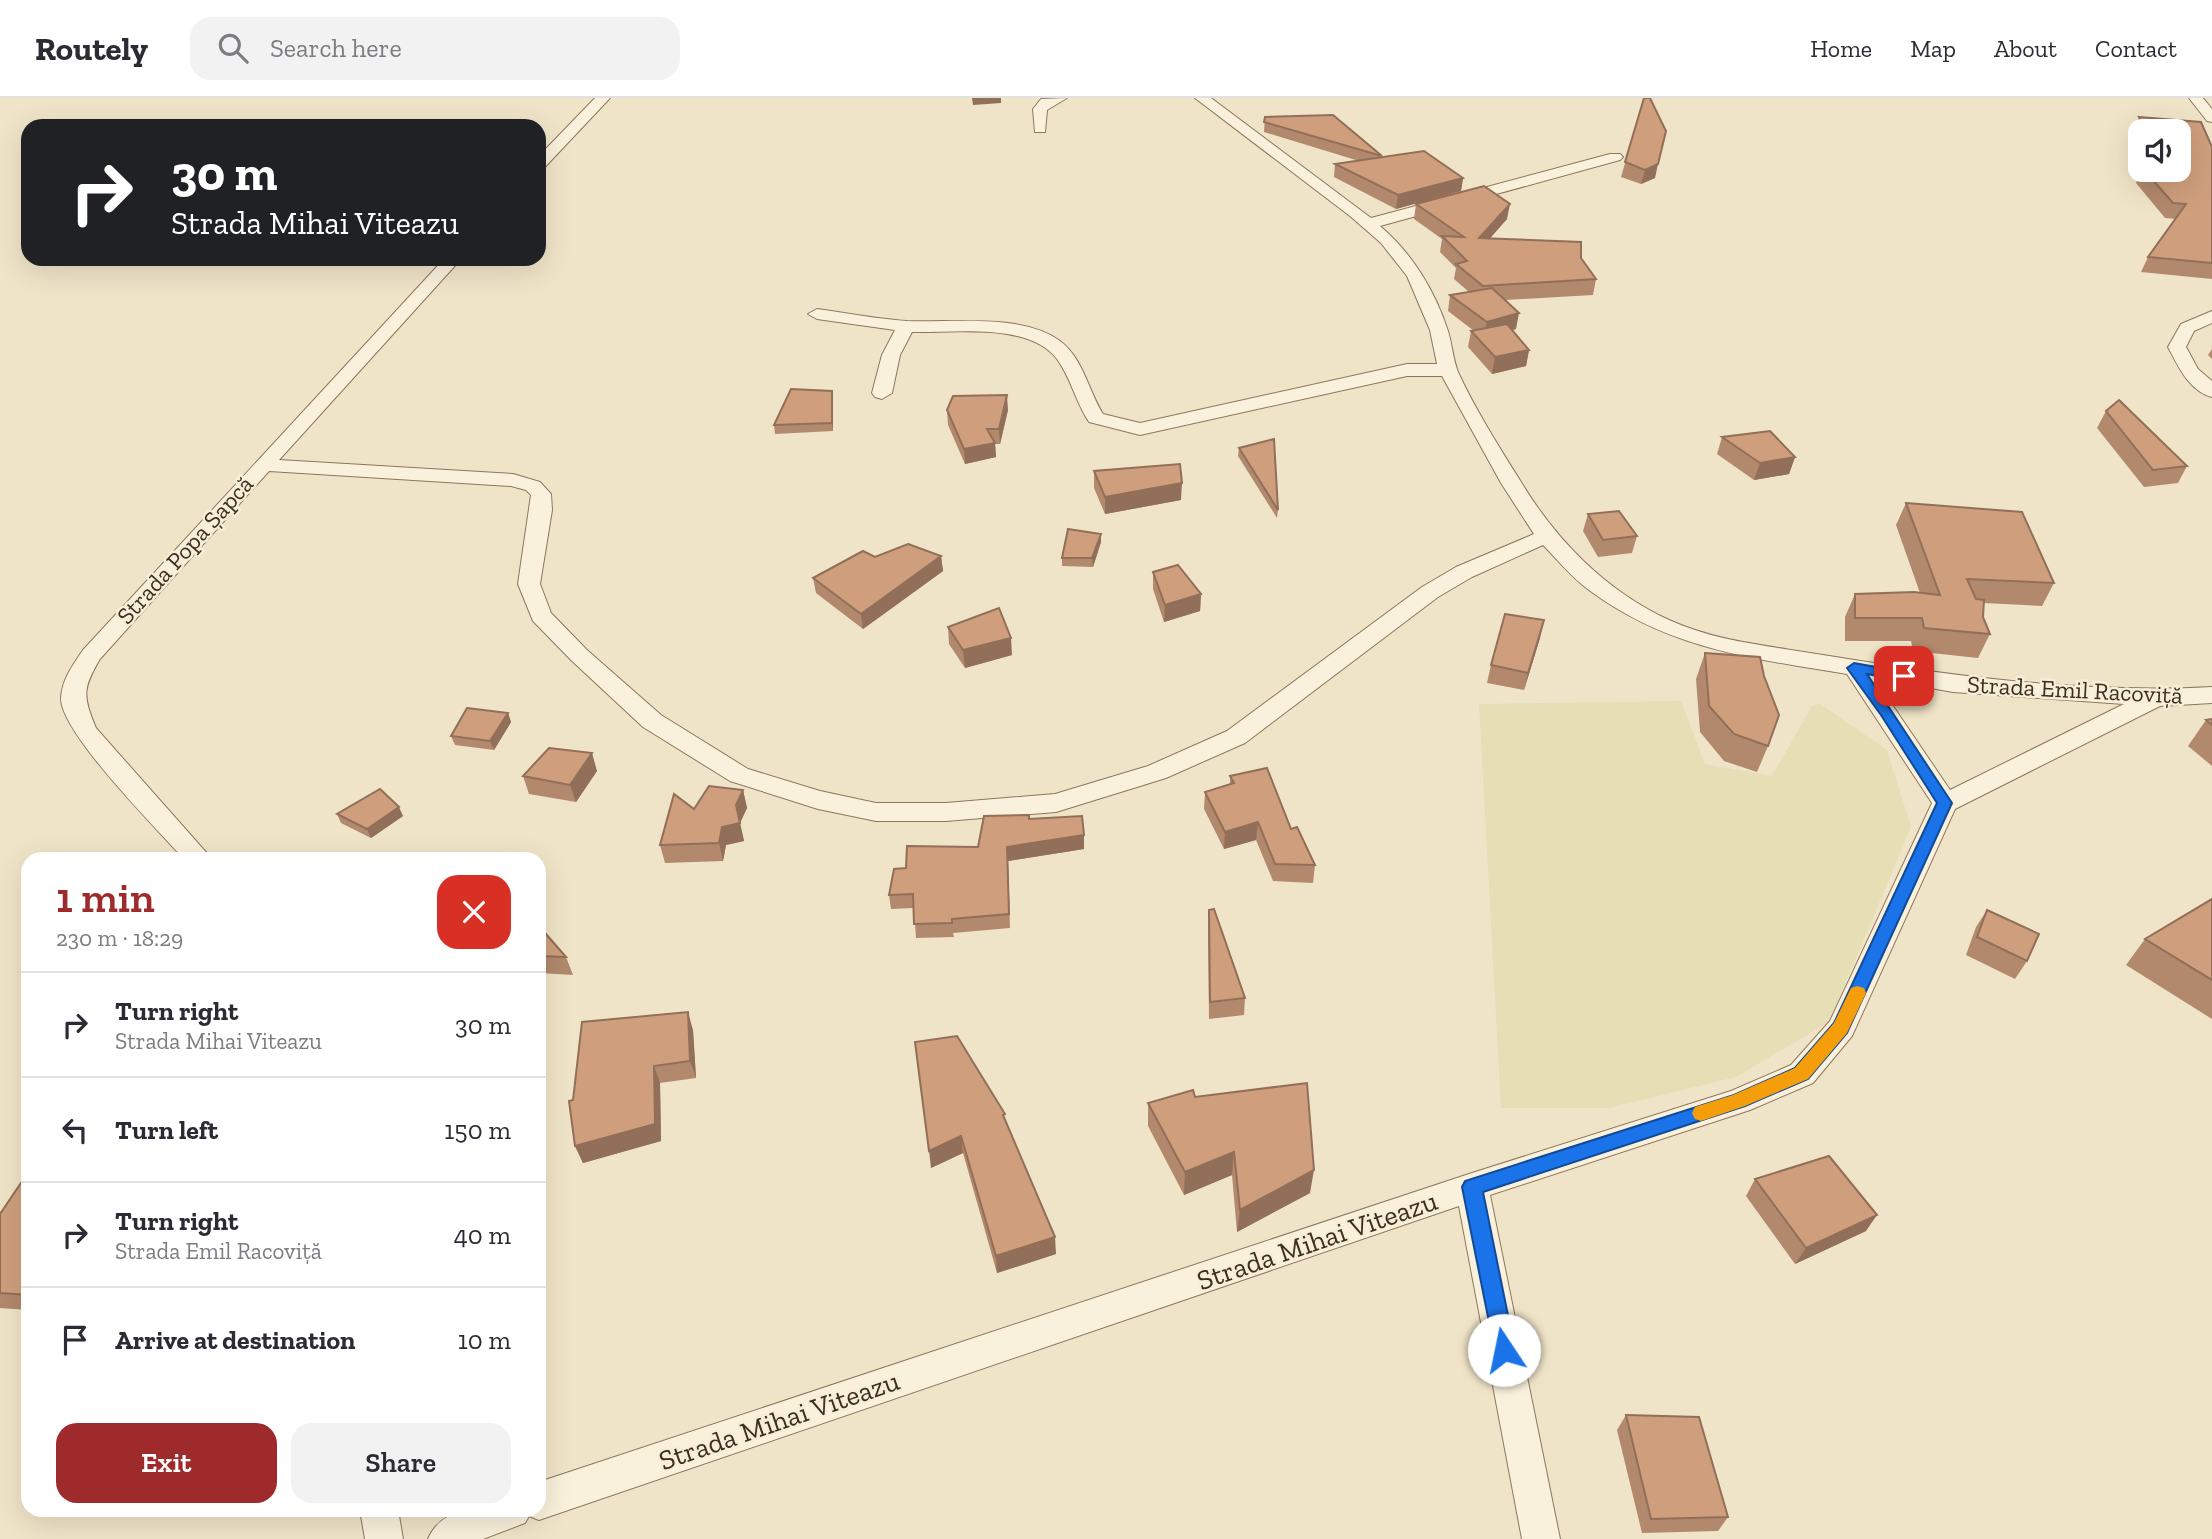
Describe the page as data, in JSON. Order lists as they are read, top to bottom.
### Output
{
  "streets": {
    "street": ["Strada Popa Șapcă", "Strada Emil Racoviță", "Strada Mihai Viteazu"]
  },
  "page": {
    "header": "Routely",
    "search": "Search here",
    "nav": [
      "Home",
      "Map",
      "About",
      "Contact"
    ],
    "turn": ["30 m", "Strada Mihai Viteazu"],
    "heading": ["1 min", "230 m · 18:29"],
    "list": [
      {
        "name": "Turn right",
        "note": "Strada Mihai Viteazu",
        "value": "30 m"
      },
      {
        "name": "Turn left",
        "value": "150 m"
      },
      {
        "name": "Turn right",
        "note": "Strada Emil Racoviță",
        "value": "40 m"
      },
      {
        "name": "Arrive at destination",
        "value": "10 m"
      }
    ],
    "buttons": ["Exit", "Share"]
  }
}
